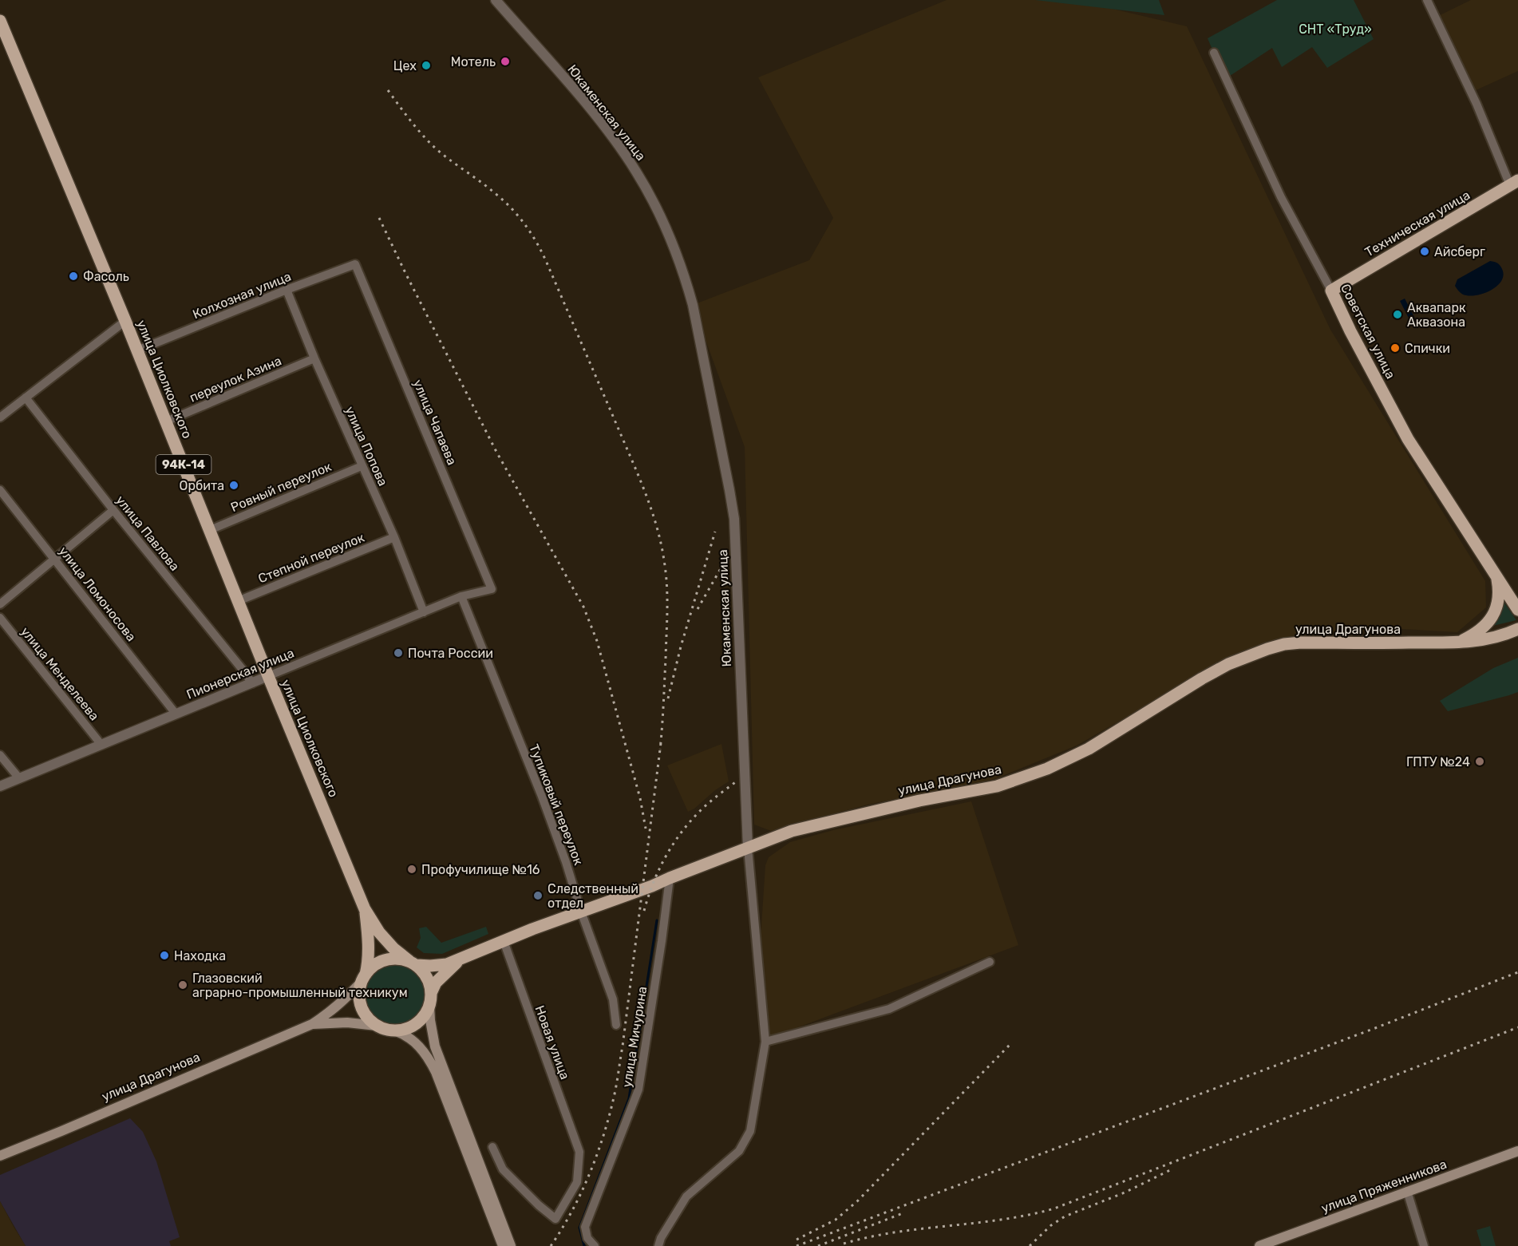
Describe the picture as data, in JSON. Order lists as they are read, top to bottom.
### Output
{
  "streets": {
    "main road": [
      "Техническая улица",
      "Советская улица",
      "улица Циолковского",
      "94К-14",
      "улица Драгунова",
      "улица Пряженникова"
    ],
    "street": [
      "Юкаменская улица",
      "Колхозная улица",
      "переулок Азина",
      "улица Чапаева",
      "улица Попова",
      "Ровный переулок",
      "улица Павлова",
      "Степной переулок",
      "улица Ломоносова",
      "улица Менделеева",
      "Пионерская улица",
      "Тупиковый переулок",
      "улица Мичурина",
      "Новая улица"
    ]
  },
  "crossings": [
    ["Юкаменская улица", "улица Драгунова"],
    ["Техническая улица", "Советская улица"],
    ["Колхозная улица", "улица Циолковского"],
    ["Колхозная улица", "улица Чапаева"],
    ["Колхозная улица", "улица Попова"],
    ["улица Циолковского", "переулок Азина"],
    ["улица Циолковского", "Ровный переулок"],
    ["улица Циолковского", "Степной переулок"],
    ["улица Циолковского", "улица Драгунова"],
    ["улица Циолковского", "Пионерская улица"],
    ["переулок Азина", "улица Попова"],
    ["улица Чапаева", "Пионерская улица"],
    ["улица Попова", "Ровный переулок"],
    ["улица Попова", "Степной переулок"],
    ["улица Попова", "Пионерская улица"],
    ["улица Павлова", "Пионерская улица"],
    ["улица Ломоносова", "Пионерская улица"],
    ["улица Драгунова", "Тупиковый переулок"],
    ["улица Драгунова", "улица Мичурина"],
    ["улица Драгунова", "Новая улица"],
    ["улица Менделеева", "Пионерская улица"],
    ["Пионерская улица", "Тупиковый переулок"]
  ],
  "parks": ["СНТ «Труд»"],
  "places": [
    "Мотель",
    "Цех",
    "Айсберг",
    "Фасоль",
    "Аквапарк Аквазона",
    "Спички",
    "Орбита",
    "Почта России",
    "ГПТУ №24",
    "Профучилище №16",
    "Следственный отдел",
    "Находка",
    "Глазовский аграрно-промышленный техникум"
  ]
}
